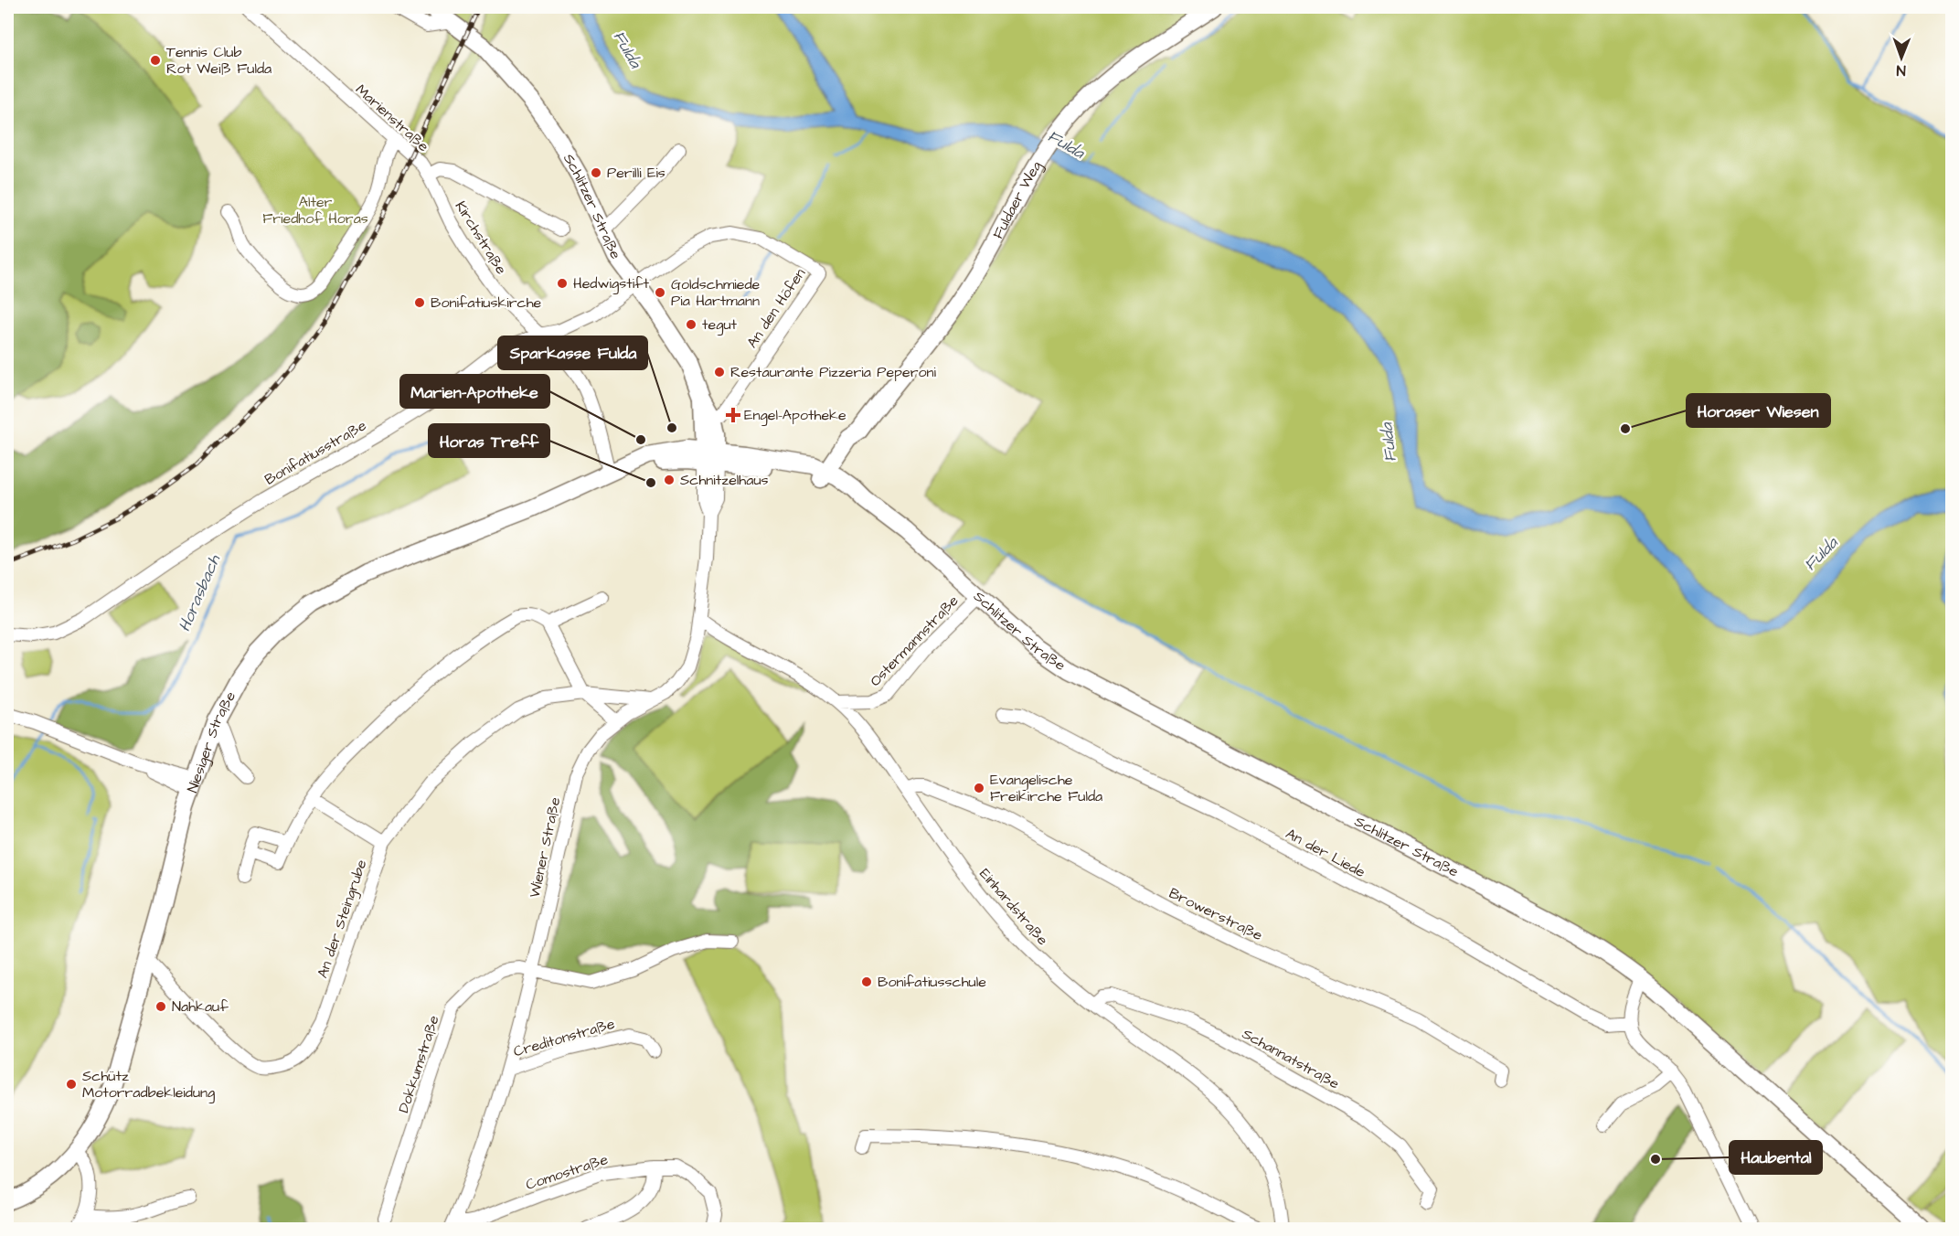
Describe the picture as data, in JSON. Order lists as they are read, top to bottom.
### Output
{
  "streets": {
    "main road": ["Fuldaer Weg", "Schlitzer Straße", "Niesiger Straße"],
    "street": [
      "Marienstraße",
      "Kirchstraße",
      "An den Höfen",
      "Bonifatiusstraße",
      "Ostermannstraße",
      "Wiener Straße",
      "An der Liede",
      "Einhardstraße",
      "Browerstraße",
      "An der Steingrube",
      "Creditonstraße",
      "Schannatstraße",
      "Dokkumstraße",
      "Comostraße"
    ]
  },
  "crossings": [
    ["Marienstraße", "Kirchstraße"],
    ["Fuldaer Weg", "Schlitzer Straße"],
    ["Schlitzer Straße", "An den Höfen"],
    ["Schlitzer Straße", "Bonifatiusstraße"],
    ["Schlitzer Straße", "Ostermannstraße"],
    ["Schlitzer Straße", "Niesiger Straße"],
    ["Schlitzer Straße", "Wiener Straße"],
    ["Kirchstraße", "Bonifatiusstraße"],
    ["Kirchstraße", "Niesiger Straße"],
    ["An den Höfen", "Bonifatiusstraße"],
    ["Ostermannstraße", "Einhardstraße"],
    ["Niesiger Straße", "Wiener Straße"],
    ["Niesiger Straße", "An der Steingrube"],
    ["Wiener Straße", "Einhardstraße"],
    ["Wiener Straße", "An der Steingrube"],
    ["Wiener Straße", "Creditonstraße"],
    ["Wiener Straße", "Dokkumstraße"],
    ["Wiener Straße", "Comostraße"],
    ["Einhardstraße", "Browerstraße"],
    ["Einhardstraße", "Schannatstraße"]
  ],
  "water": ["Fulda", "Horasbach"],
  "parks": ["Alter Friedhof Horas"],
  "places": {
    "other": [
      "Tennis Club Rot Weiß Fulda",
      "Perilli Eis",
      "Hedwigstift",
      "Goldschmiede Pia Hartmann",
      "Bonifatiuskirche",
      "tegut",
      "Restaurante Pizzeria Peperoni",
      "Sparkasse Fulda",
      "Horaser Wiesen",
      "Marien-Apotheke",
      "Schnitzelhaus",
      "Horas Treff",
      "Evangelische Freikirche Fulda",
      "Bonifatiusschule",
      "Nahkauf",
      "Schütz Motorradbekleidung",
      "Haubental"
    ],
    "health": ["Engel-Apotheke"]
  },
  "north": "bottom"
}
